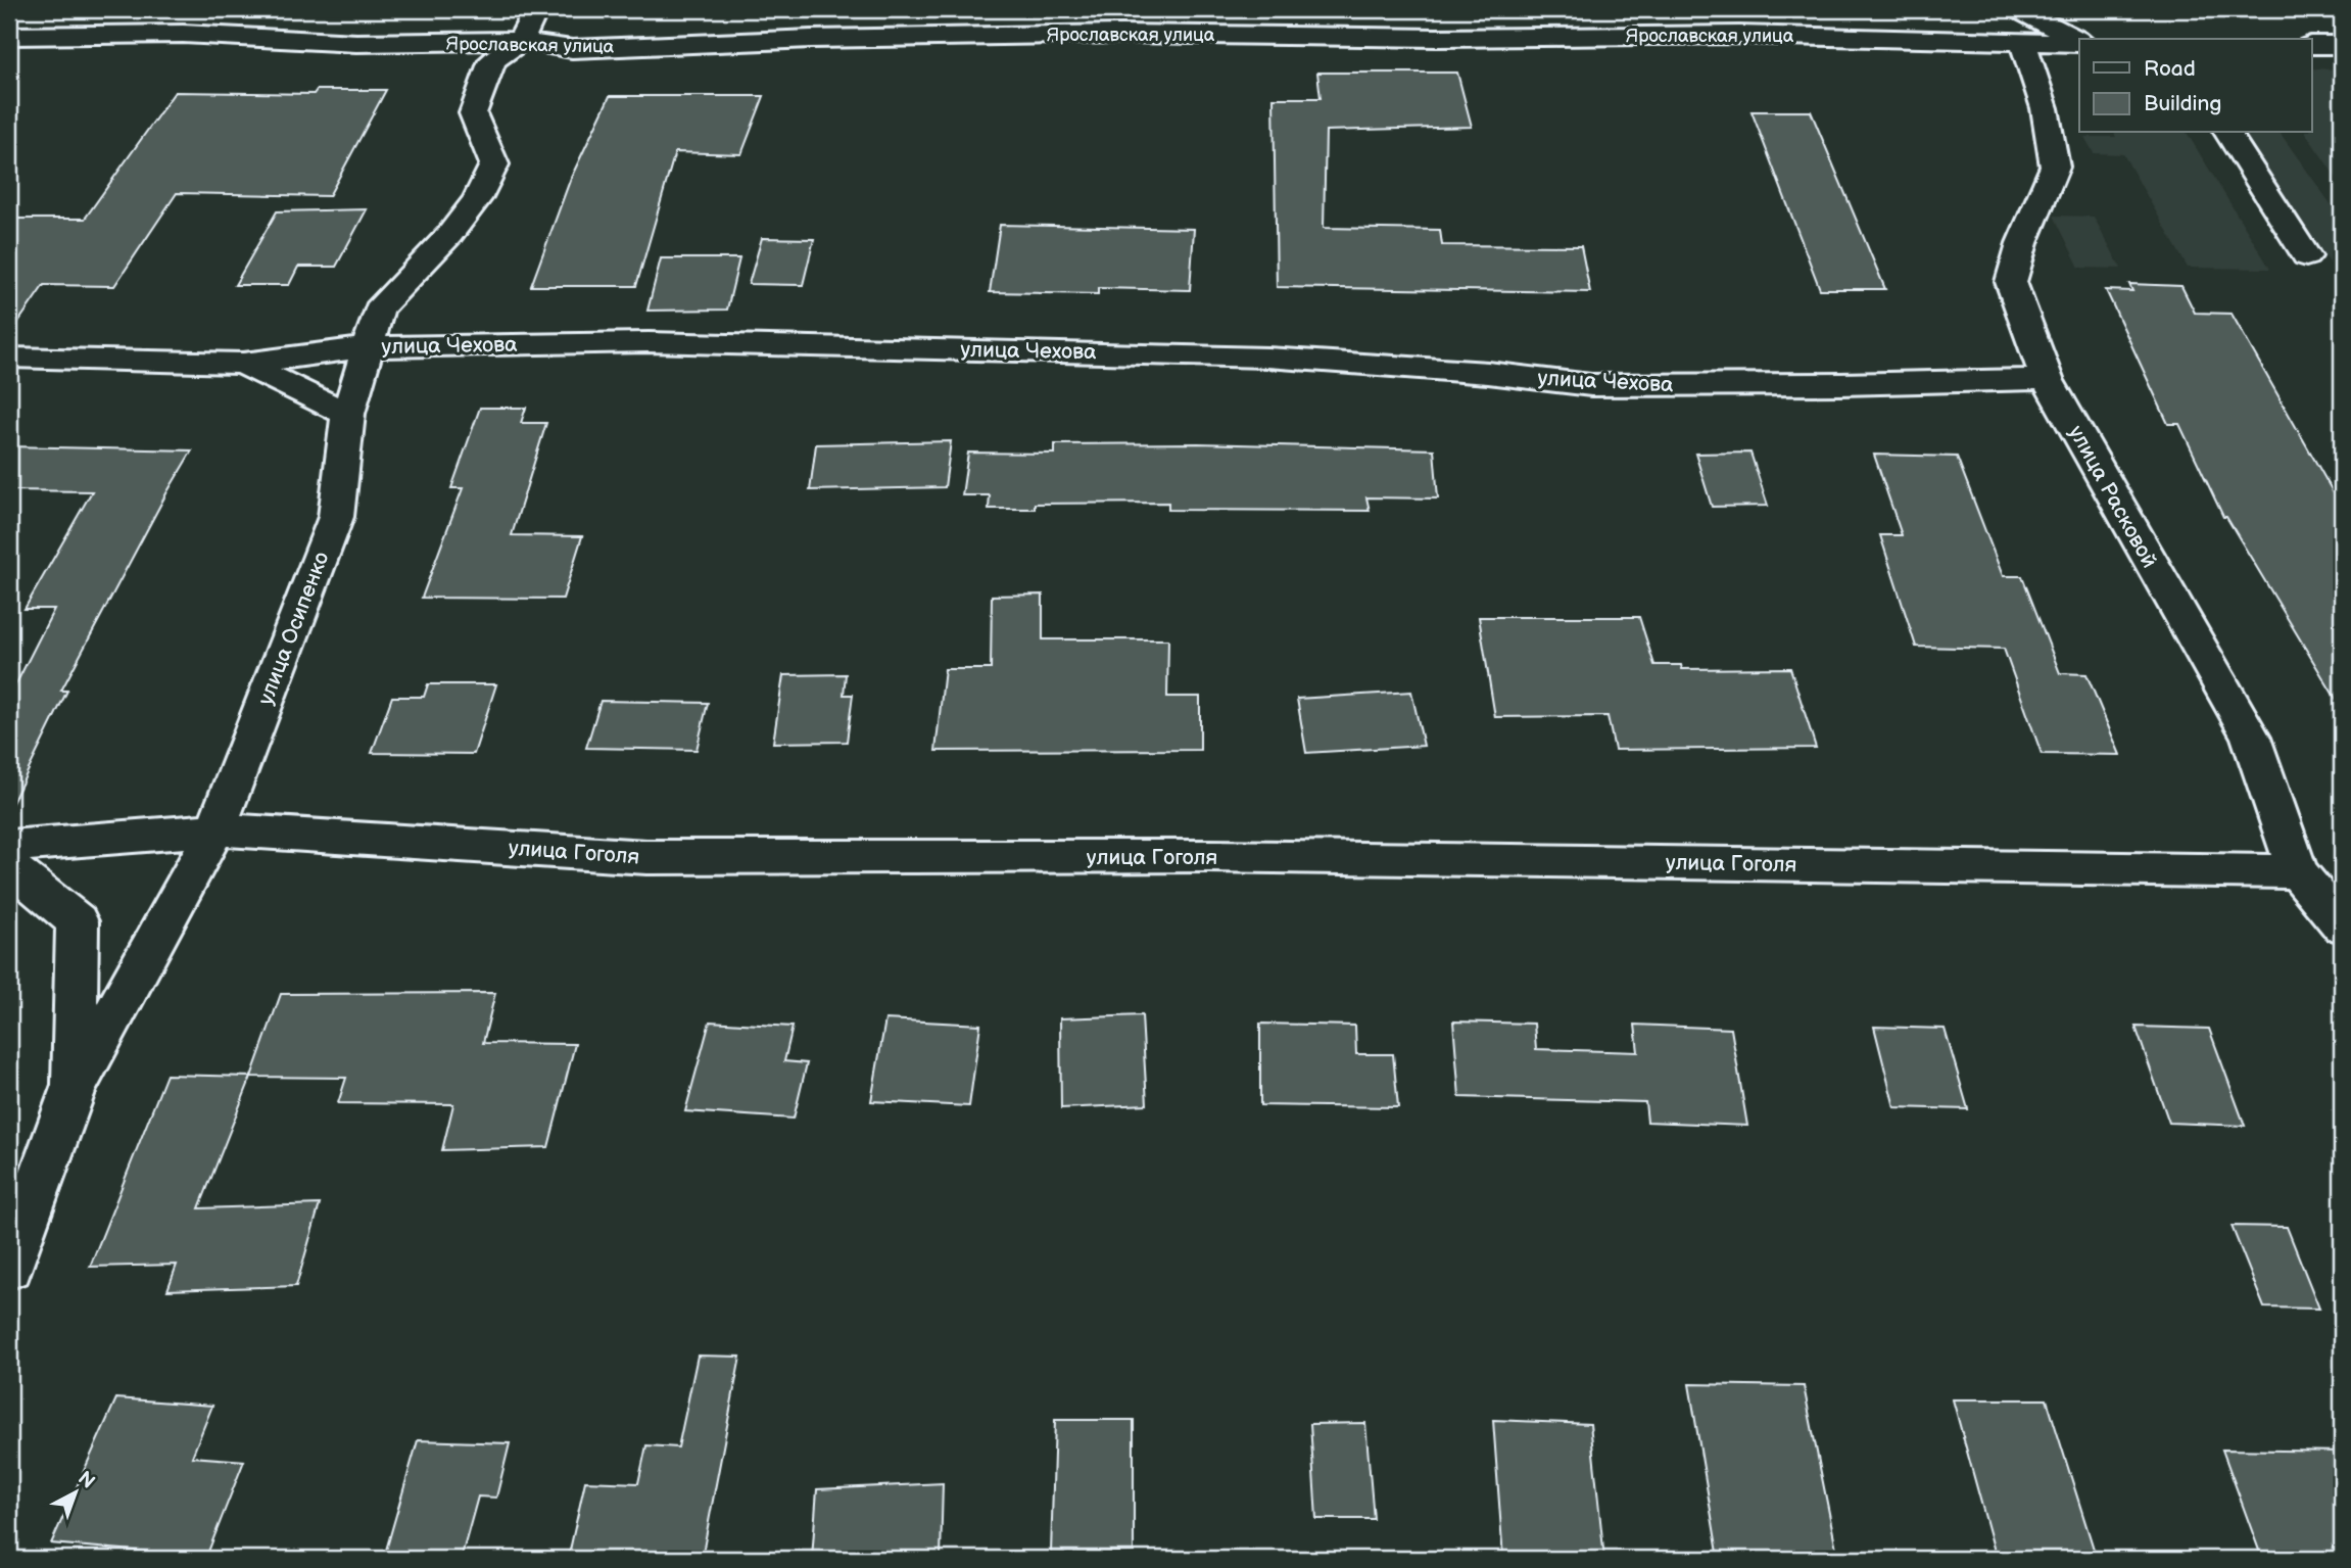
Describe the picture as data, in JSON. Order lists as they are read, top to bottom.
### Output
{
  "streets": {
    "street": [
      "Ярославская улица",
      "улица Чехова",
      "улица Расковой",
      "улица Осипенко",
      "улица Гоголя"
    ]
  },
  "crossings": [
    ["Ярославская улица", "улица Расковой"],
    ["Ярославская улица", "улица Осипенко"],
    ["улица Чехова", "улица Расковой"],
    ["улица Чехова", "улица Осипенко"],
    ["улица Расковой", "улица Гоголя"],
    ["улица Осипенко", "улица Гоголя"]
  ],
  "legend": ["Road", "Building"],
  "north": "top right"
}
